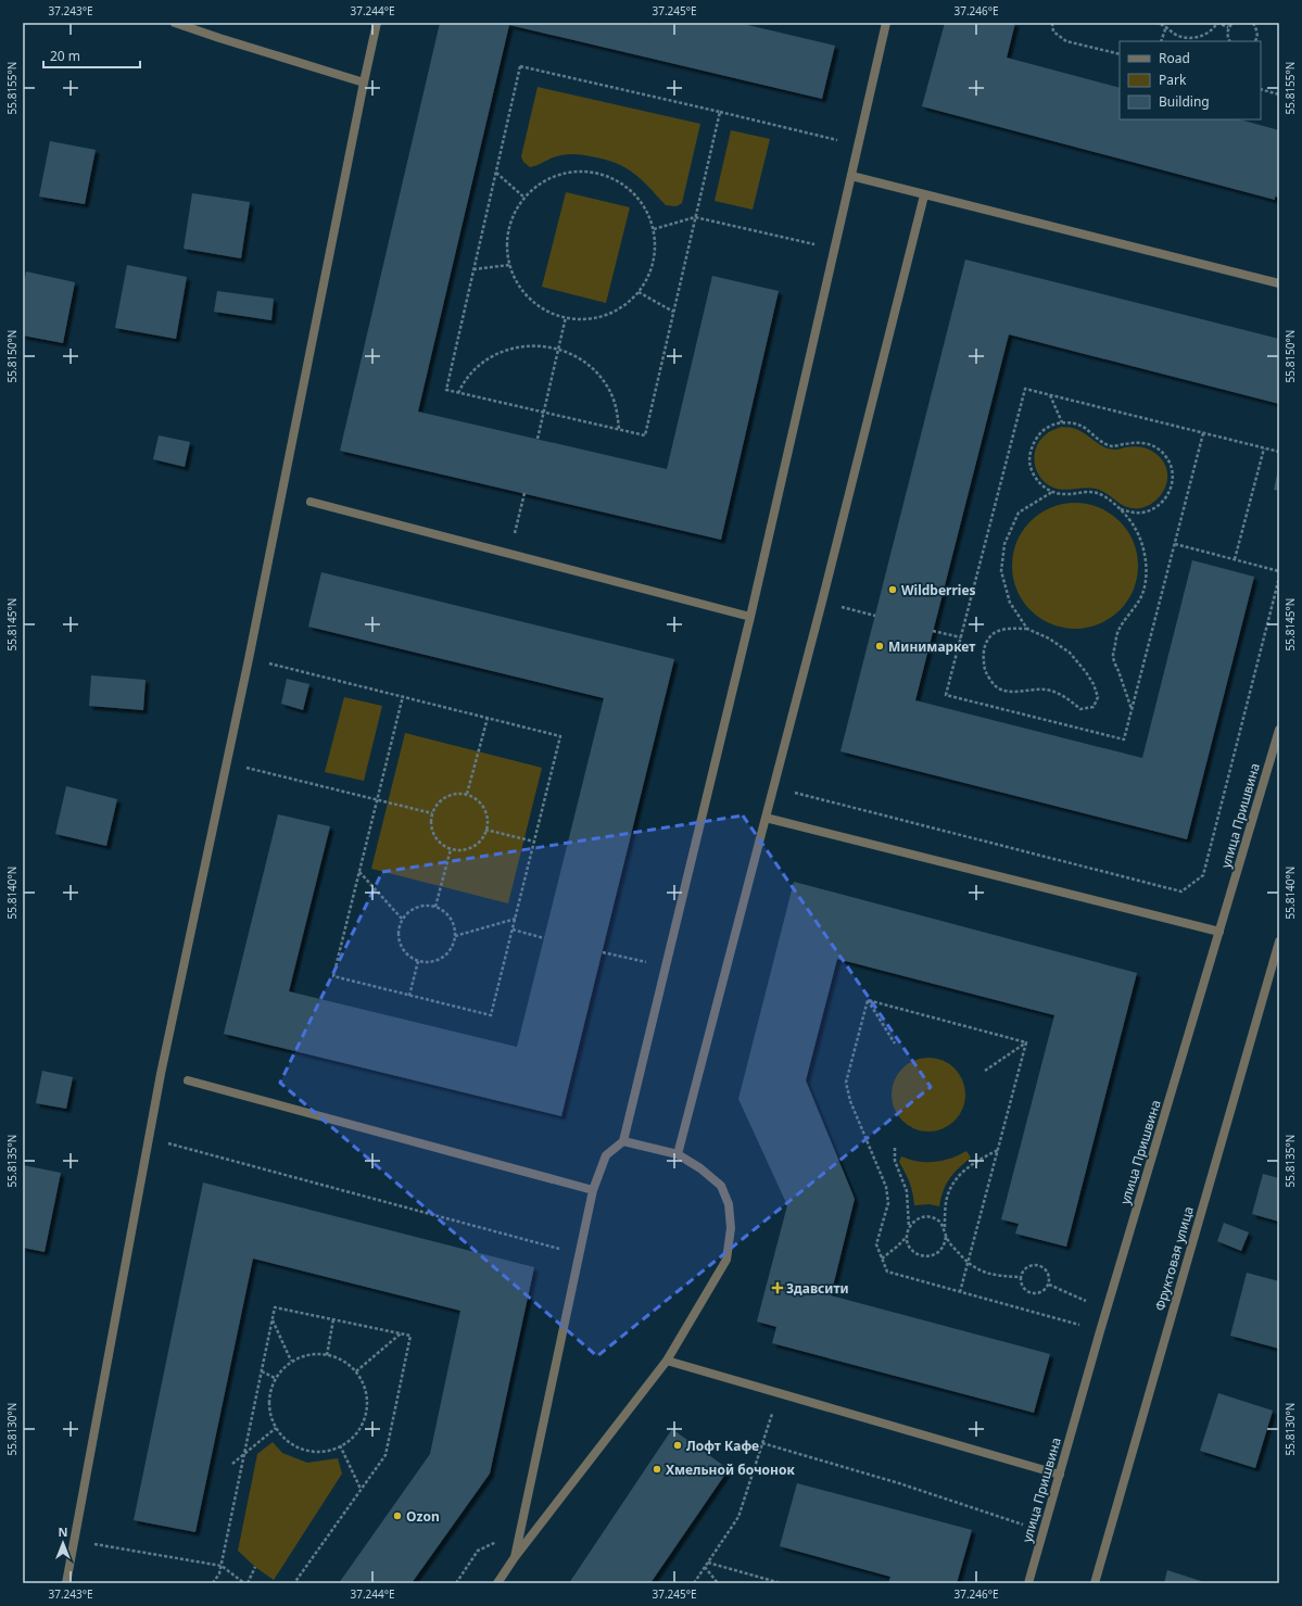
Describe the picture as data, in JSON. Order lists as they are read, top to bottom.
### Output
{
  "streets": {
    "street": ["улица Пришвина", "Фруктовая улица"]
  },
  "places": {
    "other": [
      "Wildberries",
      "Минимаркет",
      "Лофт Кафе",
      "Хмельной бочонок",
      "Ozon"
    ],
    "health": ["Здавсити"]
  },
  "legend": ["Road", "Park", "Building"],
  "scale_bar": "20 m",
  "north": "top",
  "coordinates": [
    "37.243°E",
    "37.244°E",
    "37.245°E",
    "37.246°E",
    "55.8155°N",
    "55.8150°N",
    "55.8145°N",
    "55.8140°N",
    "55.8135°N",
    "55.8130°N"
  ]
}
